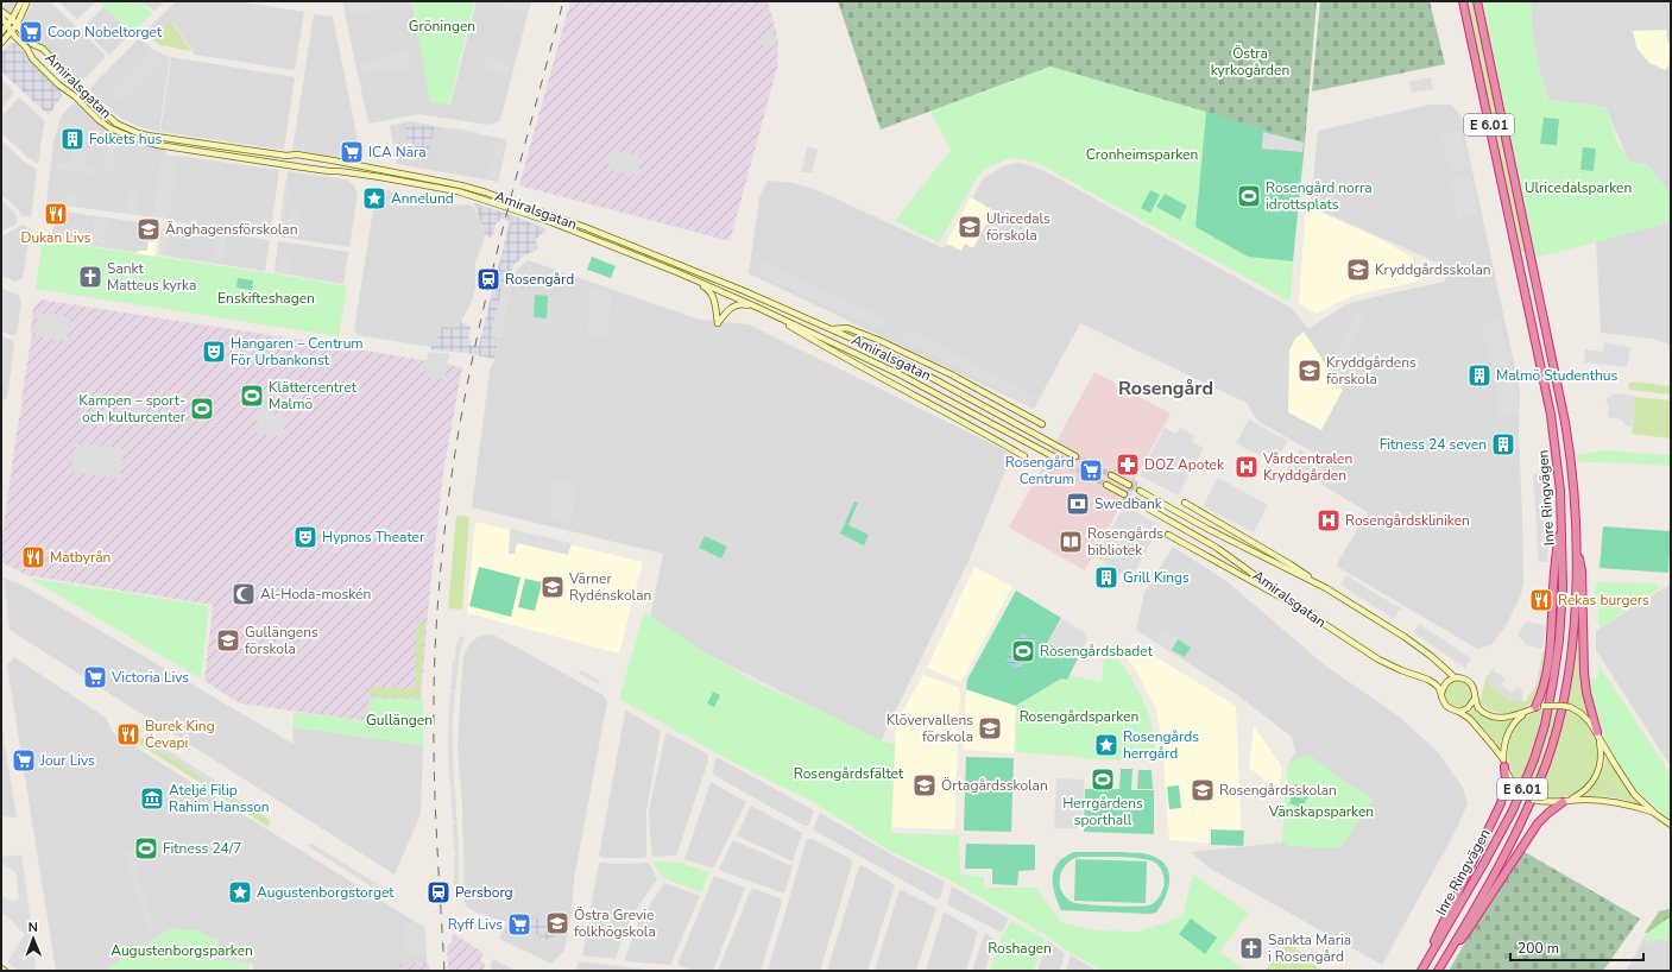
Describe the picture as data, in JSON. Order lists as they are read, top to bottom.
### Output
{
  "streets": {
    "highway": ["E 6.01", "Inre Ringvägen"],
    "main road": ["Amiralsgatan"]
  },
  "districts": ["Rosengård"],
  "parks": [
    "Gröningen",
    "Östra kyrkogården",
    "Cronheimsparken",
    "Ulricedalsparken",
    "Enskifteshagen",
    "Rosengårdsparken",
    "Gullängen",
    "Rosengårdsfältet",
    "Vänskapsparken",
    "Roshagen",
    "Augustenborgsparken"
  ],
  "places": {
    "supermarket": [
      "Coop Nobeltorget",
      "ICA Nära",
      "Rosengård Centrum",
      "Victoria Livs",
      "Jour Livs",
      "Ryff Livs"
    ],
    "building": [
      "Folkets hus",
      "Malmö Studenthus",
      "Fitness 24 seven",
      "Grill Kings"
    ],
    "sports": [
      "Rosengård norra idrottsplats",
      "Klättercentret Malmö",
      "Kampen – sport- och kulturcenter",
      "Rosengårdsbadet",
      "Herrgårdens sporthall",
      "Fitness 24/7"
    ],
    "place": ["Annelund", "Rosengårds herrgård", "Augustenborgstorget"],
    "restaurant": [
      "Dukan Livs",
      "Matbyrån",
      "Rekas burgers",
      "Burek King Ćevapi"
    ],
    "school or university": [
      "Ulricedals förskola",
      "Änghagensförskolan",
      "Kryddgårdsskolan",
      "Kryddgårdens förskola",
      "Värner Rydénskolan",
      "Gullängens förskola",
      "Klövervallens förskola",
      "Örtagårdsskolan",
      "Rosengårdsskolan",
      "Östra Grevie folkhögskola"
    ],
    "church": ["Sankt Matteus kyrka", "Sankta Maria i Rosengård"],
    "station": ["Rosengård", "Persborg"],
    "theatre": ["Hangaren – Centrum För Urbankonst", "Hypnos Theater"],
    "pharmacy": ["DOZ Apotek"],
    "hospital": ["Vårdcentralen Kryddgården", "Rosengårdskliniken"],
    "bank": ["Swedbank"],
    "library": ["Rosengårds bibliotek"],
    "mosque": ["Al-Hoda-moskén"],
    "museum": ["Ateljé Filip Rahim Hansson"]
  },
  "scale_bar": "200 m",
  "north": "top"
}
